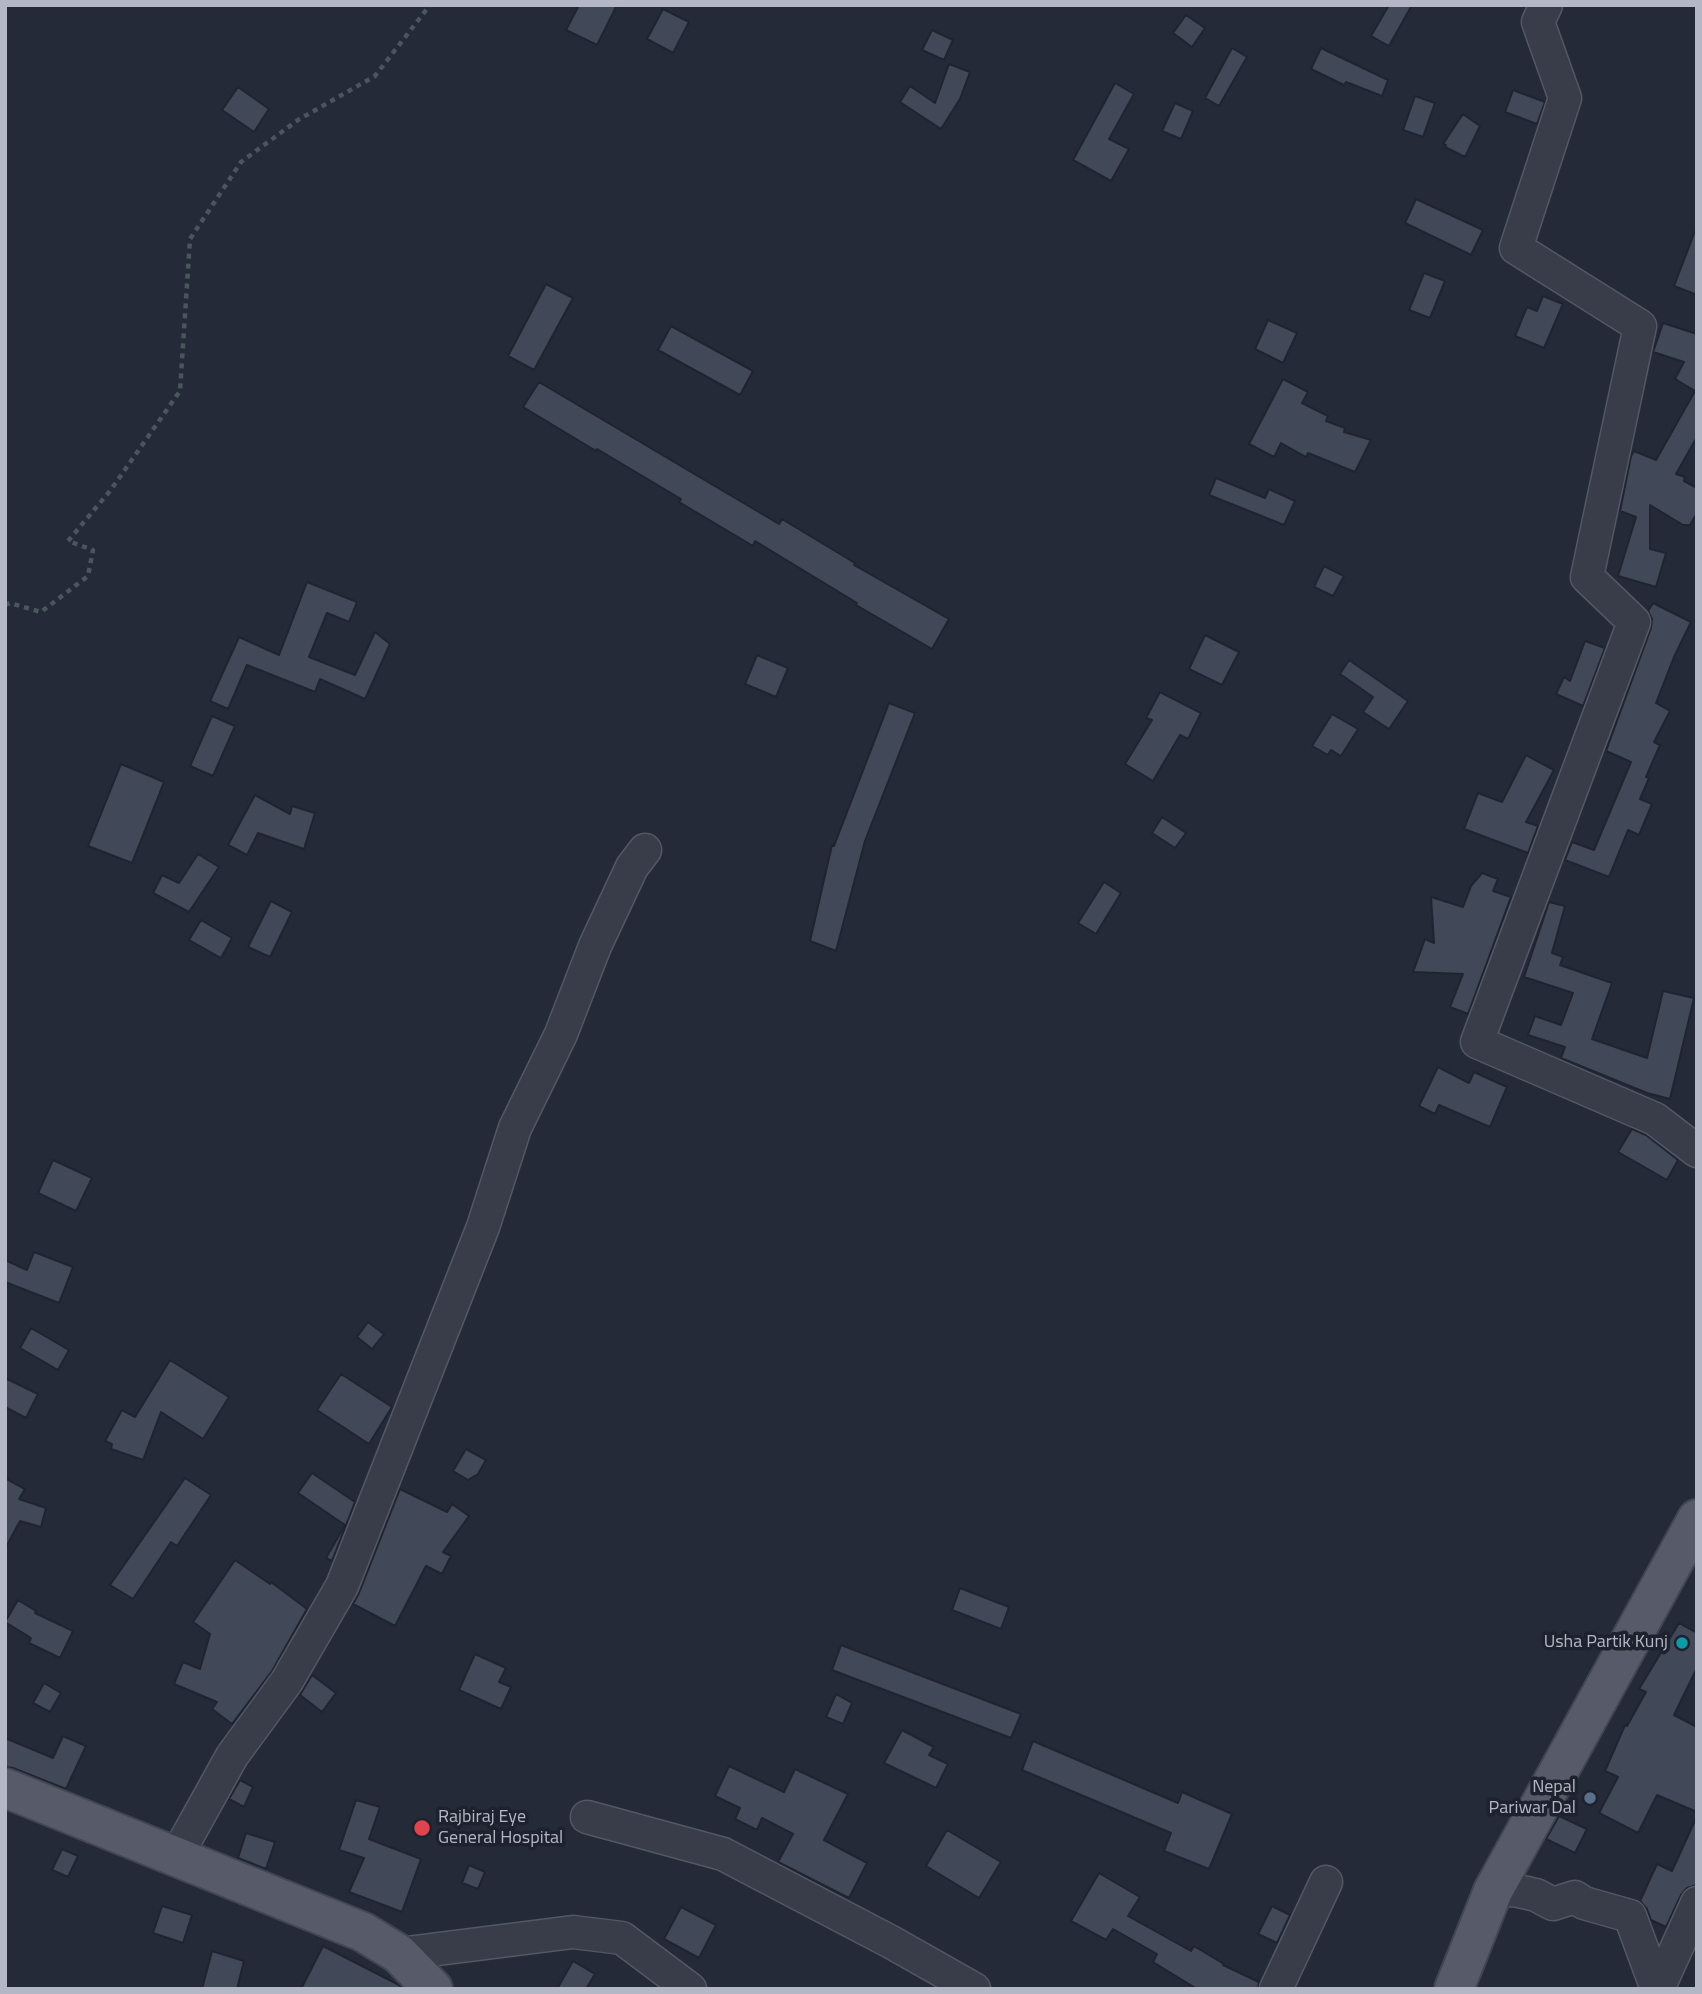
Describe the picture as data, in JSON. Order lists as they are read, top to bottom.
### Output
{
  "places": ["Usha Partik Kunj", "Nepal Pariwar Dal", "Rajbiraj Eye General Hospital"]
}
